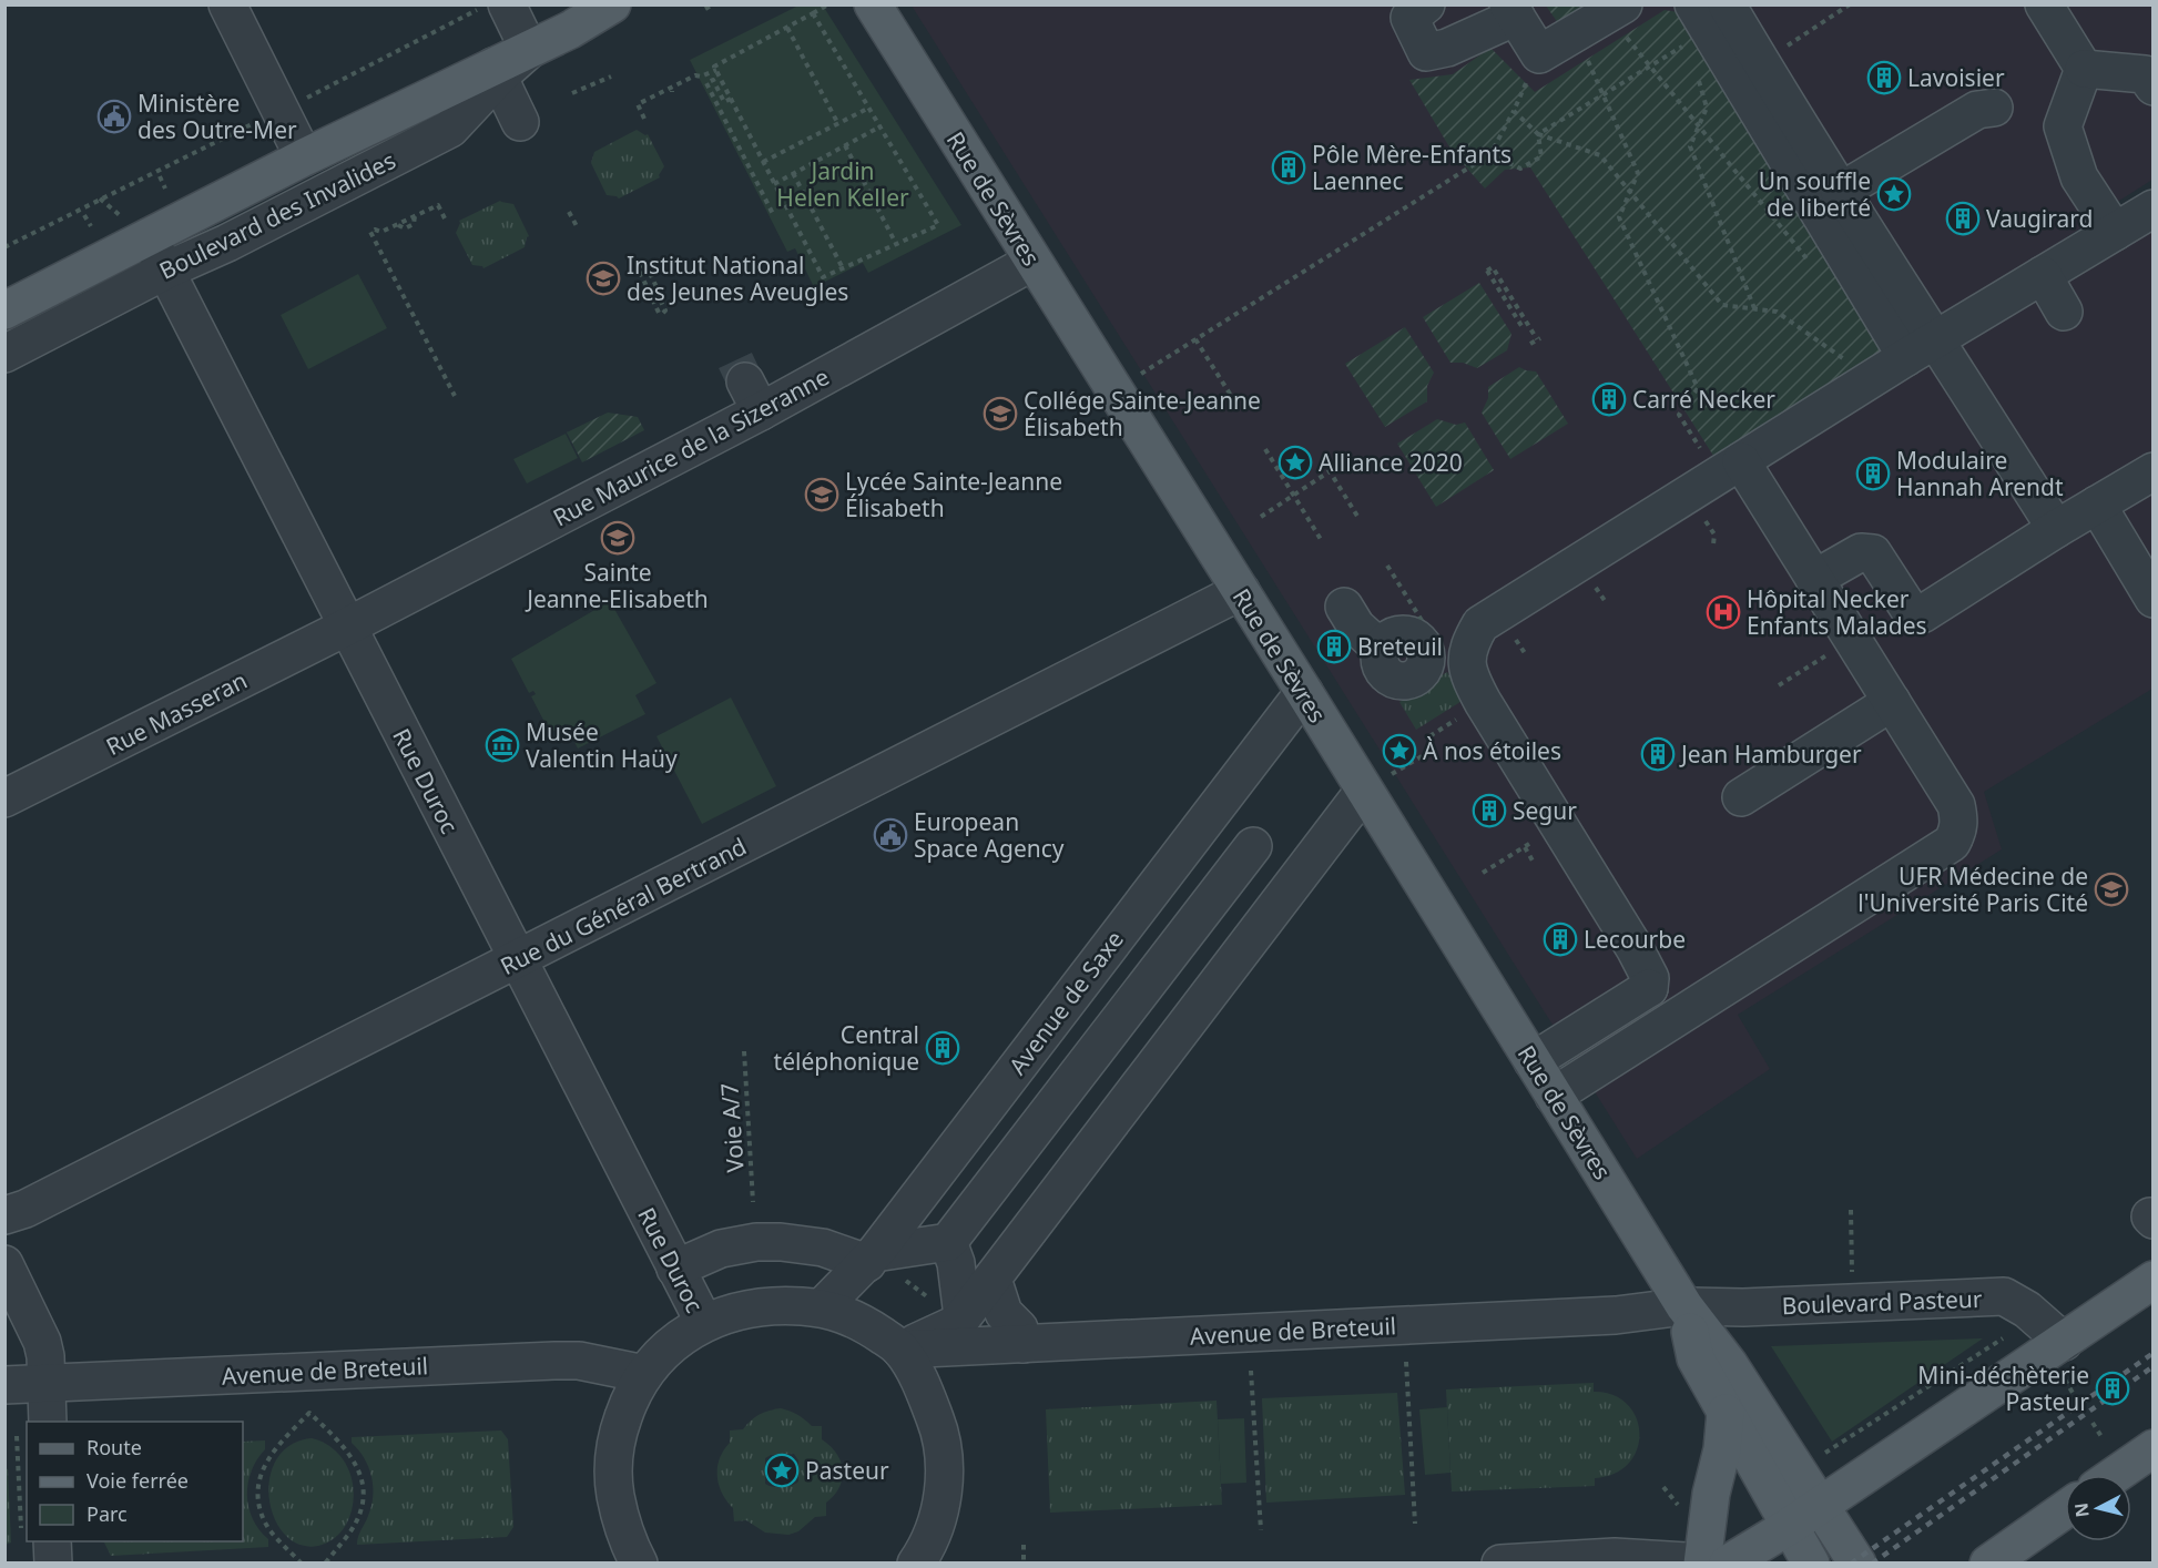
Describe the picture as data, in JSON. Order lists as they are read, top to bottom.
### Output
{
  "streets": {
    "main road": ["Rue de Sèvres", "Boulevard des Invalides"],
    "street": [
      "Rue Maurice de la Sizeranne",
      "Rue Masseran",
      "Rue Duroc",
      "Rue du Général Bertrand",
      "Avenue de Saxe",
      "Boulevard Pasteur",
      "Avenue de Breteuil"
    ],
    "path": ["Voie A/7"]
  },
  "crossings": [
    ["Rue de Sèvres", "Rue Maurice de la Sizeranne"],
    ["Rue de Sèvres", "Rue du Général Bertrand"],
    ["Rue de Sèvres", "Avenue de Saxe"],
    ["Rue de Sèvres", "Boulevard Pasteur"],
    ["Rue de Sèvres", "Avenue de Breteuil"],
    ["Boulevard des Invalides", "Rue Duroc"],
    ["Rue Maurice de la Sizeranne", "Rue Masseran"],
    ["Rue Maurice de la Sizeranne", "Rue Duroc"],
    ["Rue Masseran", "Rue Duroc"],
    ["Rue Duroc", "Rue du Général Bertrand"],
    ["Boulevard Pasteur", "Avenue de Breteuil"]
  ],
  "parks": ["Jardin Helen Keller"],
  "places": {
    "building": [
      "Lavoisier",
      "Pôle Mère-Enfants Laennec",
      "Vaugirard",
      "Carré Necker",
      "Modulaire Hannah Arendt",
      "Breteuil",
      "Jean Hamburger",
      "Segur",
      "Lecourbe",
      "Central téléphonique",
      "Mini-déchèterie Pasteur"
    ],
    "public building": ["Ministère des Outre-Mer", "European Space Agency"],
    "place": [
      "Un souffle de liberté",
      "Alliance 2020",
      "À nos étoiles",
      "Pasteur"
    ],
    "school or university": [
      "Institut National des Jeunes Aveugles",
      "Collége Sainte-Jeanne Élisabeth",
      "Lycée Sainte-Jeanne Élisabeth",
      "Sainte Jeanne-Elisabeth",
      "UFR Médecine de l'Université Paris Cité"
    ],
    "hospital": ["Hôpital Necker Enfants Malades"],
    "museum": ["Musée Valentin Haüy"]
  },
  "legend": ["Route", "Voie ferrée", "Parc"],
  "north": "left"
}
